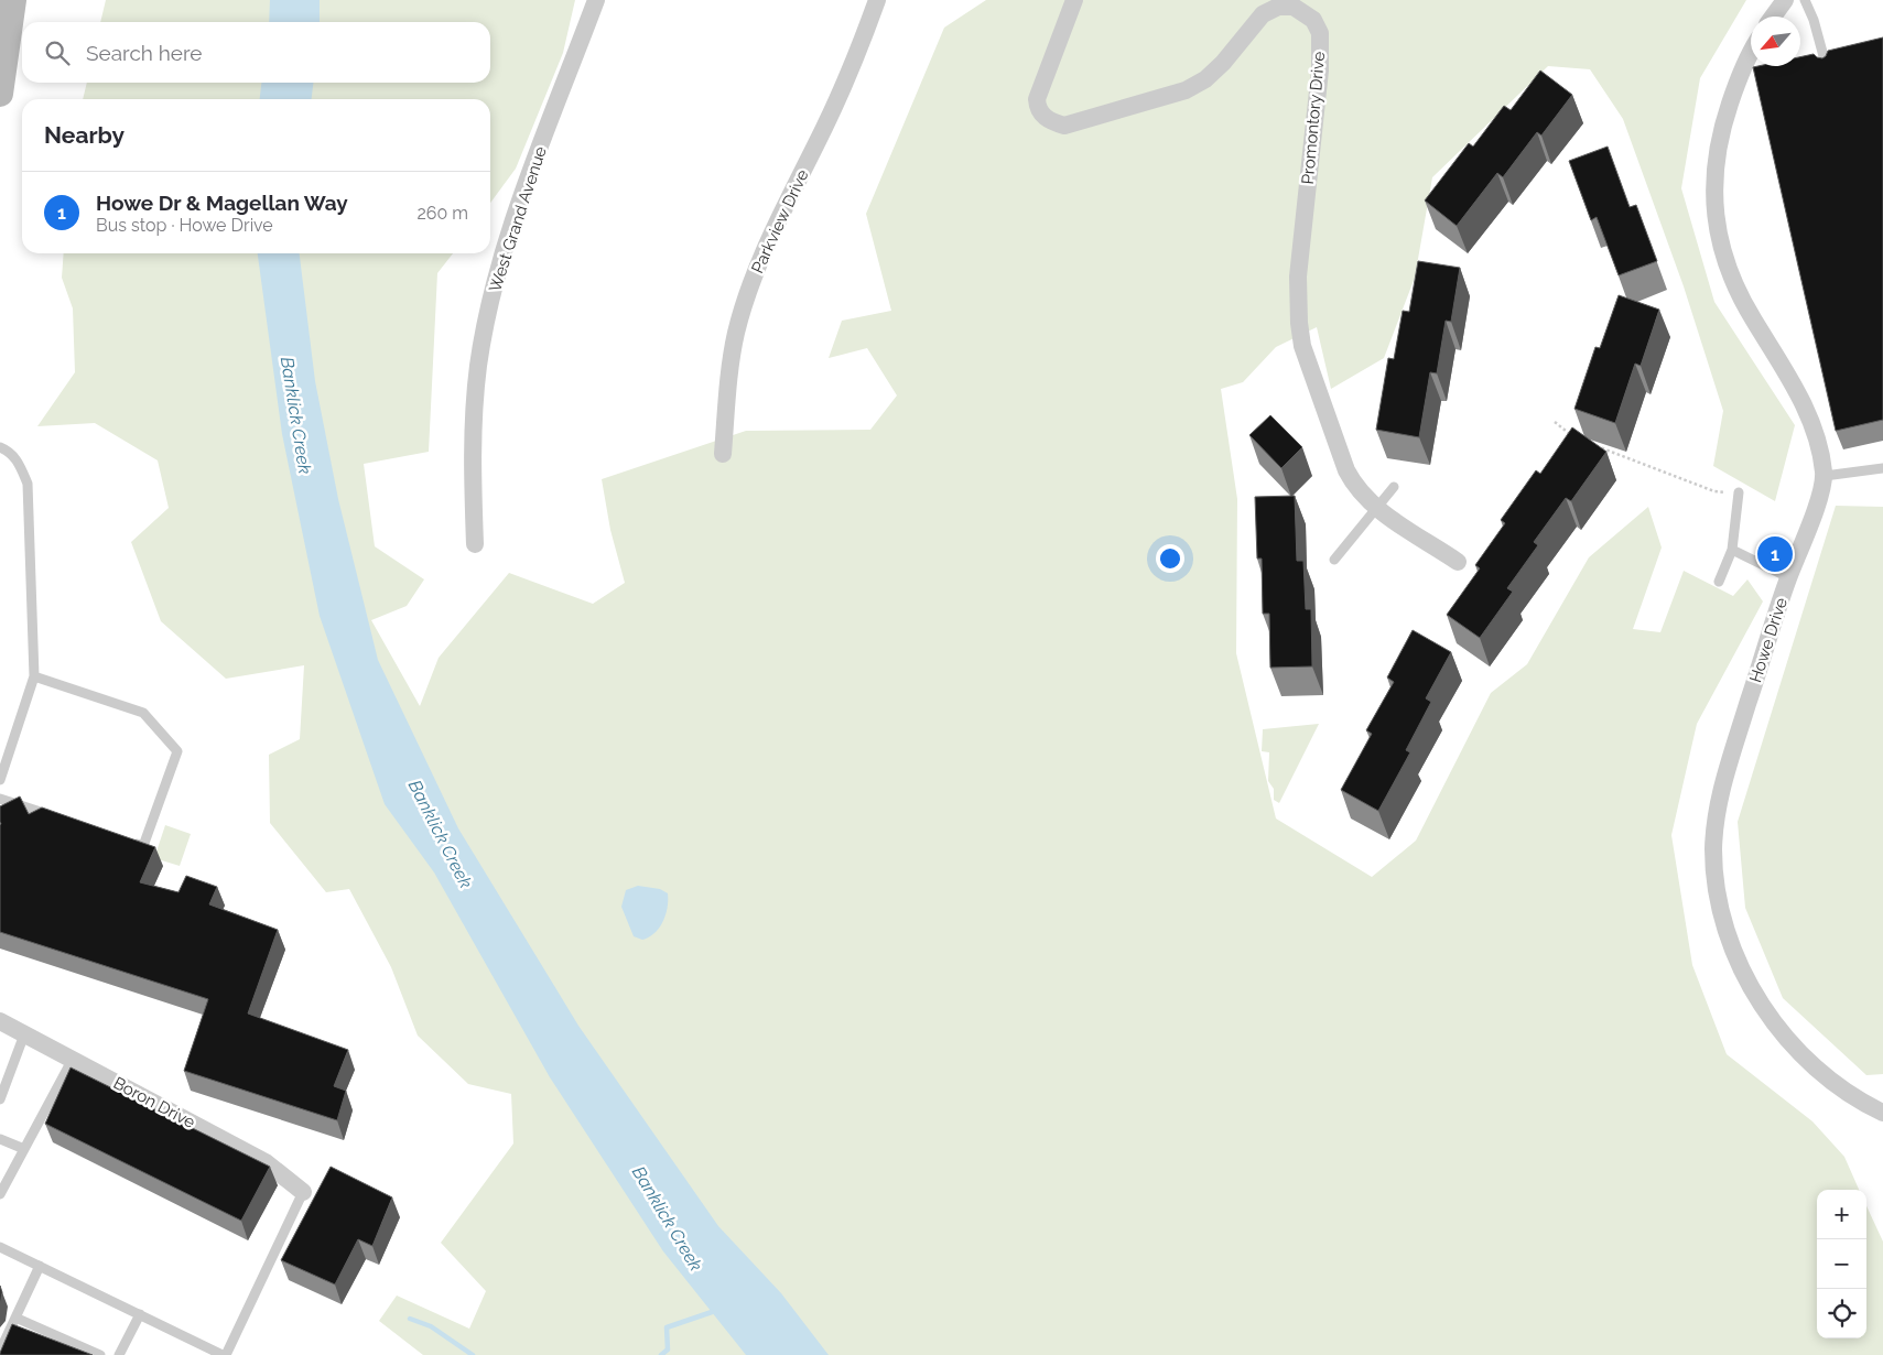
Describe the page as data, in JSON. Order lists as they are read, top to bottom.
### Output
{
  "streets": {
    "street": [
      "Promontory Drive",
      "West Grand Avenue",
      "Parkview Drive",
      "Howe Drive",
      "Boron Drive"
    ]
  },
  "water": ["Banklick Creek"],
  "north": "bottom left",
  "page": {
    "search": "Search here",
    "heading": "Nearby",
    "list": [
      {
        "mark": "1",
        "name": "Howe Dr & Magellan Way",
        "note": "Bus stop · Howe Drive",
        "value": "260 m"
      }
    ],
    "pins": "1",
    "map_buttons": ["+", "−"]
  }
}
